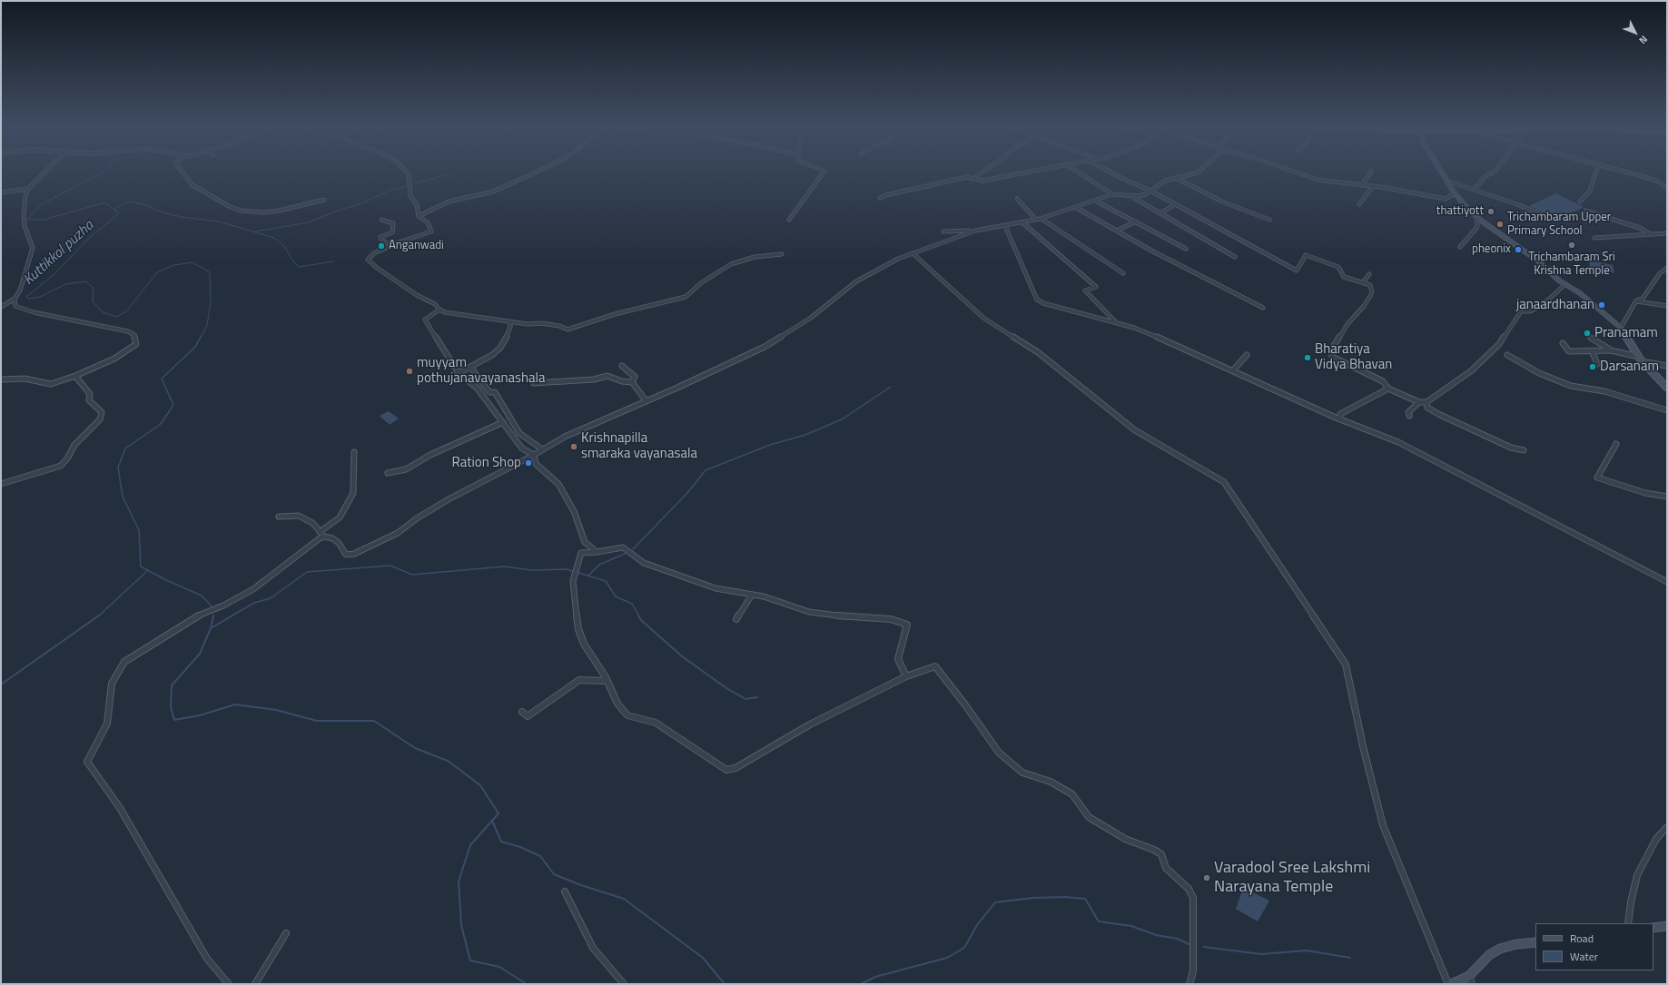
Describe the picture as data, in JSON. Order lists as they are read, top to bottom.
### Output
{
  "water": ["Kuttikkol puzha"],
  "places": [
    "thattiyott",
    "Trichambaram Upper Primary School",
    "Trichambaram Sri Krishna Temple",
    "Anganwadi",
    "pheonix",
    "janaardhanan",
    "Pranamam",
    "Bharatiya Vidya Bhavan",
    "Darsanam",
    "muyyam pothujanavayanashala",
    "Krishnapilla smaraka vayanasala",
    "Ration Shop",
    "Varadool Sree Lakshmi Narayana Temple"
  ],
  "legend": ["Road", "Water"],
  "north": "bottom right"
}
